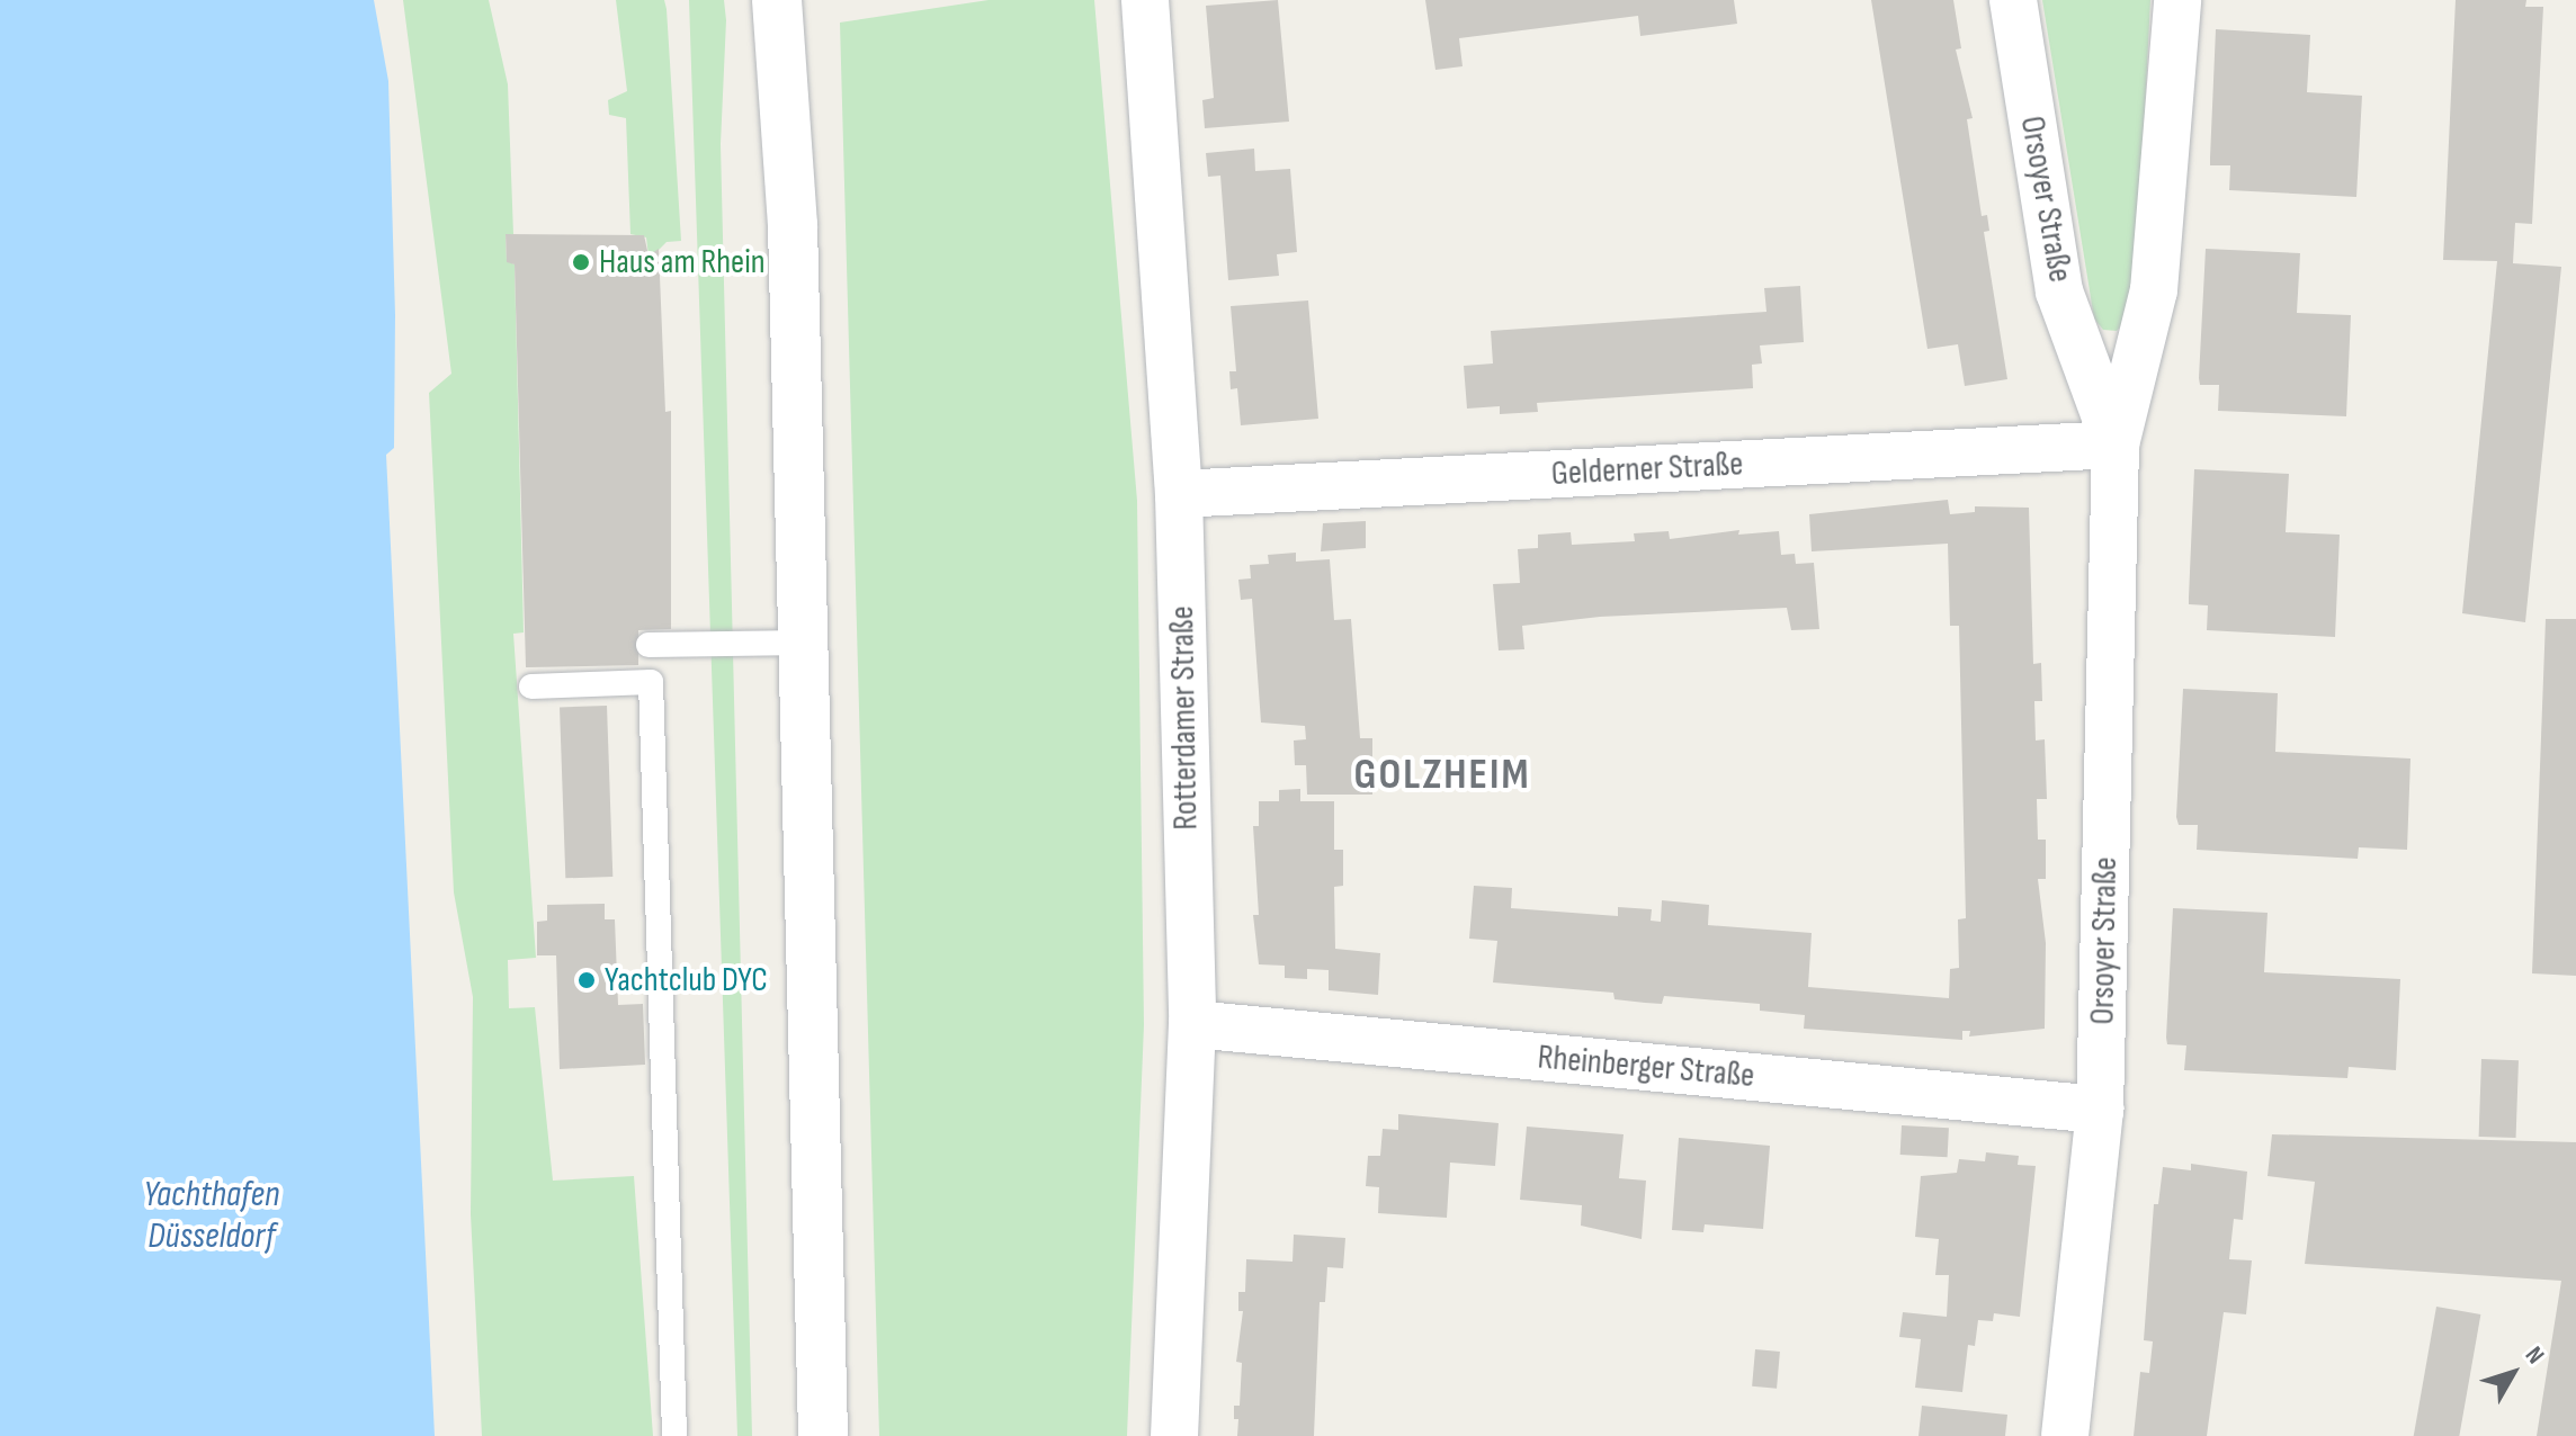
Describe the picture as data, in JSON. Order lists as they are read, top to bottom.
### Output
{
  "streets": {
    "street": [
      "Orsoyer Straße",
      "Gelderner Straße",
      "Rotterdamer Straße",
      "Rheinberger Straße"
    ]
  },
  "crossings": [
    ["Orsoyer Straße", "Gelderner Straße"],
    ["Orsoyer Straße", "Rheinberger Straße"],
    ["Gelderner Straße", "Rotterdamer Straße"],
    ["Rotterdamer Straße", "Rheinberger Straße"]
  ],
  "districts": ["GOLZHEIM"],
  "water": ["Yachthafen Düsseldorf"],
  "places": ["Haus am Rhein", "Yachtclub DYC"],
  "north": "top right"
}
